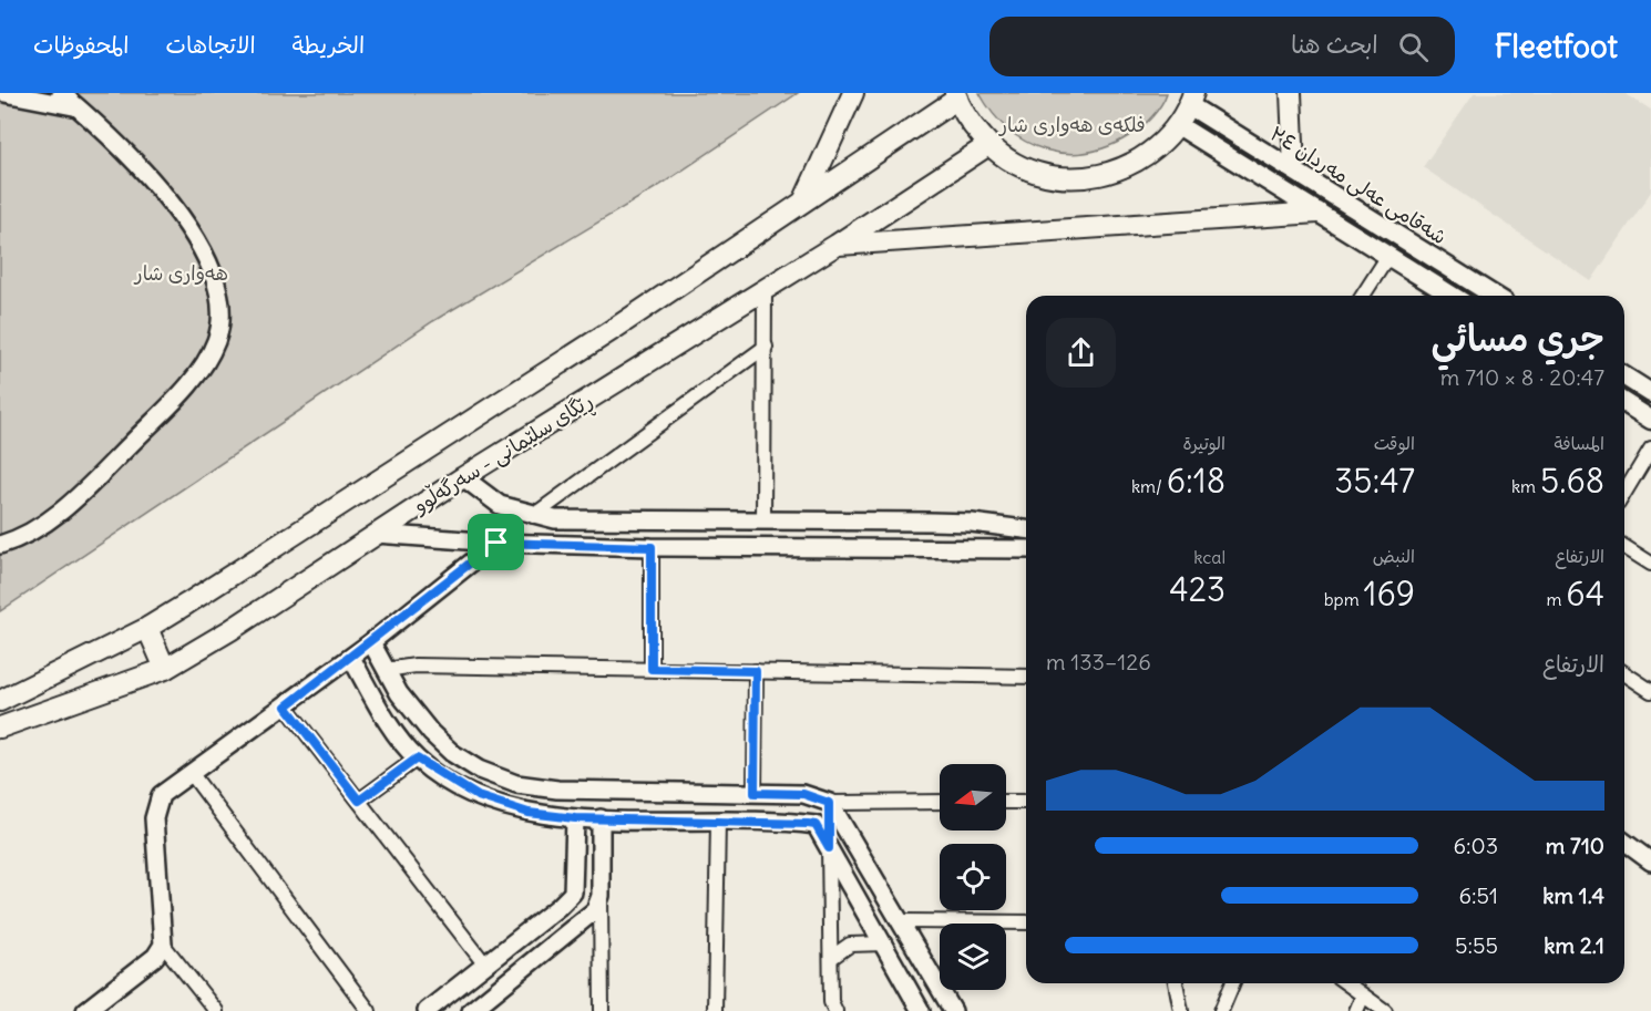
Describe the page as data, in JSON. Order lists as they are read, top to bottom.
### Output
{
  "streets": {
    "main road": ["شەقامی عەلی مەردان ٣٤", "ڕێگای سلێمانی - سەرگەڵوو"]
  },
  "parks": ["فلکەی هەواری شار", "هەواری شار"],
  "north": "left",
  "page": {
    "header": "Fleetfoot",
    "search": "ابحث هنا",
    "nav": ["الخريطة", "الاتجاهات", "المحفوظات"],
    "heading": ["جري مسائي", "20:47 · 8 × 710 m"],
    "stats": [
      ["المسافة", "5.68 km"],
      ["الوقت", "35:47"],
      ["الوتيرة", "6:18 /km"],
      ["الارتفاع", "64 m"],
      ["النبض", "169 bpm"],
      ["kcal", "423"]
    ],
    "chart": ["الارتفاع", "126–133 m"],
    "list": [
      {
        "name": "710 m",
        "note": "6:03"
      },
      {
        "name": "1.4 km",
        "note": "6:51"
      },
      {
        "name": "2.1 km",
        "note": "5:55"
      }
    ]
  }
}
